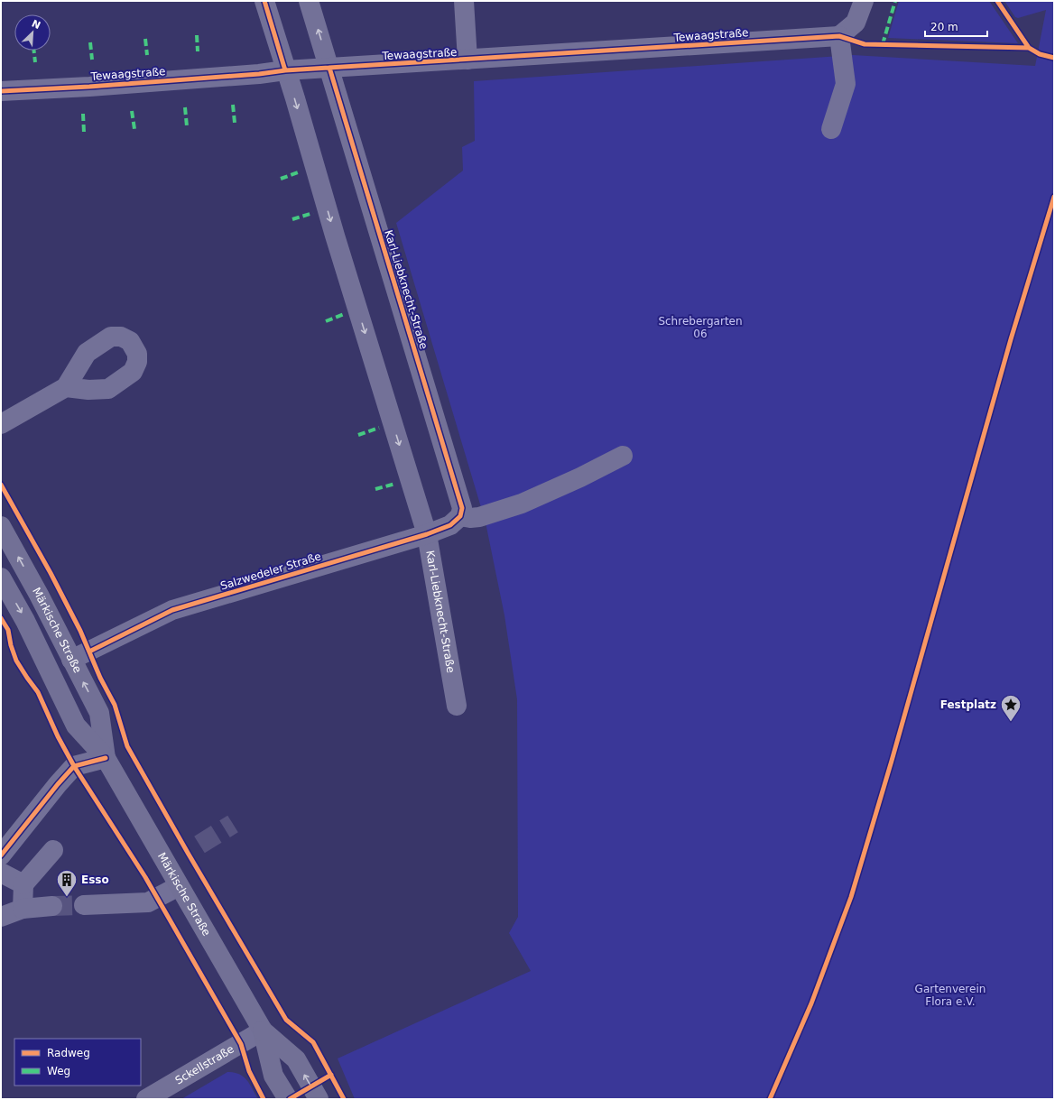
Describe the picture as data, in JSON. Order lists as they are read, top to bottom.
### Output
{
  "streets": {
    "main road": ["Märkische Straße"],
    "street": [
      "Tewaagstraße",
      "Karl-Liebknecht-Straße",
      "Salzwedeler Straße",
      "Sckellstraße"
    ]
  },
  "crossings": [
    ["Tewaagstraße", "Karl-Liebknecht-Straße"],
    ["Karl-Liebknecht-Straße", "Salzwedeler Straße"],
    ["Salzwedeler Straße", "Märkische Straße"],
    ["Märkische Straße", "Sckellstraße"]
  ],
  "parks": ["Schrebergarten 06", "Gartenverein Flora e.V."],
  "places": {
    "place": ["Festplatz"],
    "building": ["Esso"]
  },
  "legend": ["Radweg", "Weg"],
  "scale_bar": "20 m",
  "north": "top right"
}
